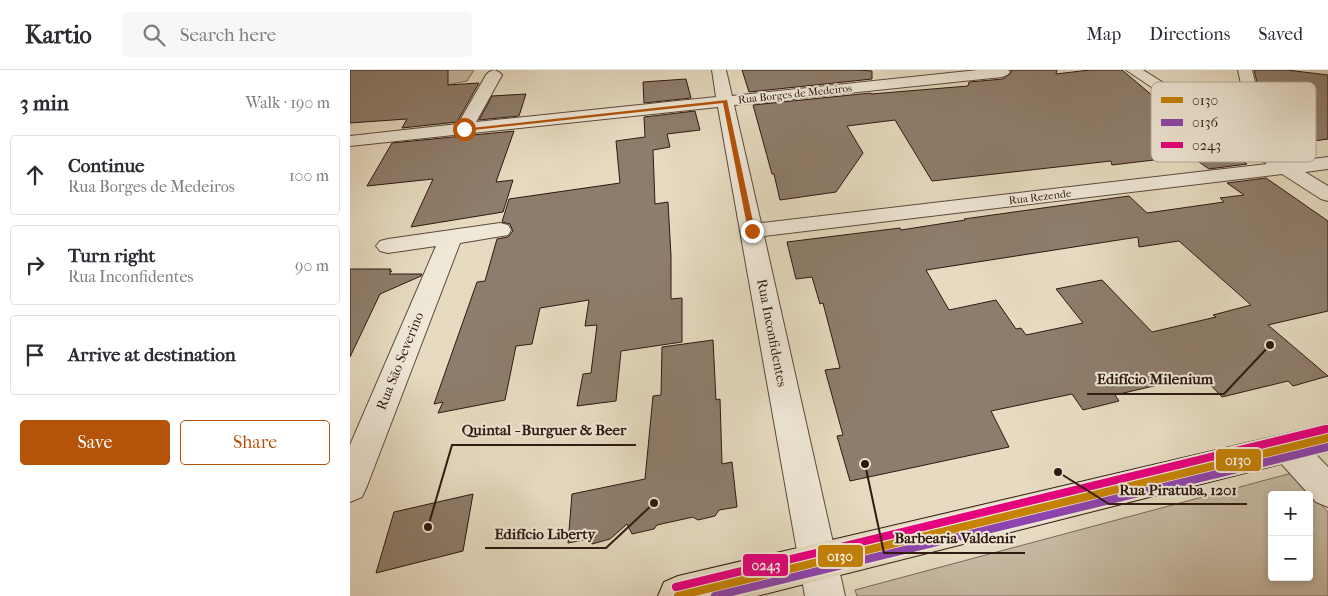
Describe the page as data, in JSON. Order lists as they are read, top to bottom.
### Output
{
  "streets": {
    "street": [
      "Rua Borges de Medeiros",
      "Rua Rezende",
      "Rua Inconfidentes",
      "Rua São Severino"
    ]
  },
  "crossings": [
    ["Rua Borges de Medeiros", "Rua Inconfidentes"],
    ["Rua Rezende", "Rua Inconfidentes"]
  ],
  "places": [
    "Edifício Milenium",
    "Barbearia Valdenir",
    "Rua Piratuba, 1201",
    "Edifício Liberty",
    "Quintal - Burguer & Beer"
  ],
  "lines": ["transit line 0243", "transit line 0130", "transit line 0136"],
  "legend": ["0130", "0136", "0243"],
  "page": {
    "header": "Kartio",
    "search": "Search here",
    "nav": ["Map", "Directions", "Saved"],
    "heading": ["3 min", "Walk · 190 m"],
    "list": [
      ["Continue", "Rua Borges de Medeiros", "100 m"],
      ["Turn right", "Rua Inconfidentes", "90 m"],
      "Arrive at destination"
    ],
    "buttons": ["Save", "Share"],
    "map_buttons": ["+", "−"]
  }
}
